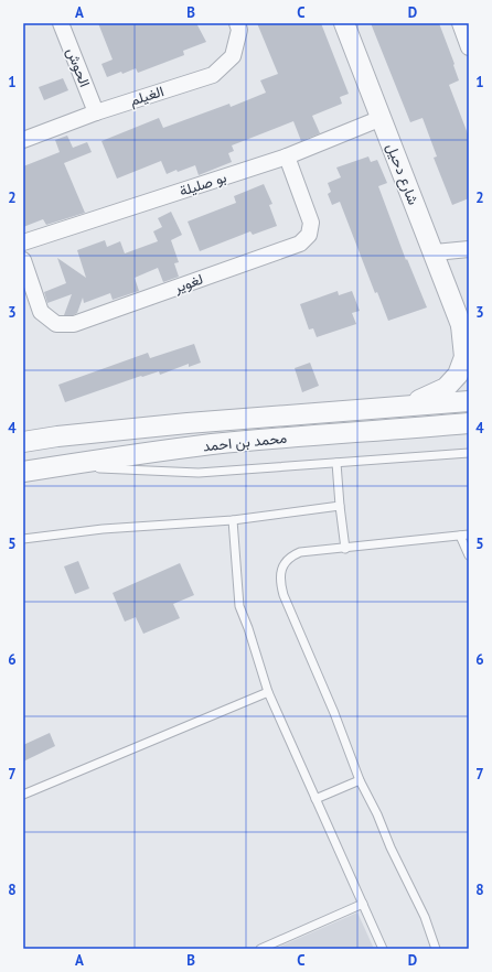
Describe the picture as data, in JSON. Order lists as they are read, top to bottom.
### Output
{
  "streets": {
    "street": [
      "الحوش",
      "الغيلم",
      "شارع دحيل",
      "بو صليلة",
      "لغوير",
      "محمد بن احمد"
    ]
  },
  "crossings": [
    ["الحوش", "الغيلم"],
    ["شارع دحيل", "بو صليلة"],
    ["شارع دحيل", "محمد بن احمد"],
    ["بو صليلة", "لغوير"]
  ],
  "grid": {
    "columns": [
      "A",
      "B",
      "C",
      "D"
    ],
    "rows": [
      "1",
      "2",
      "3",
      "4",
      "5",
      "6",
      "7",
      "8"
    ]
  }
}
